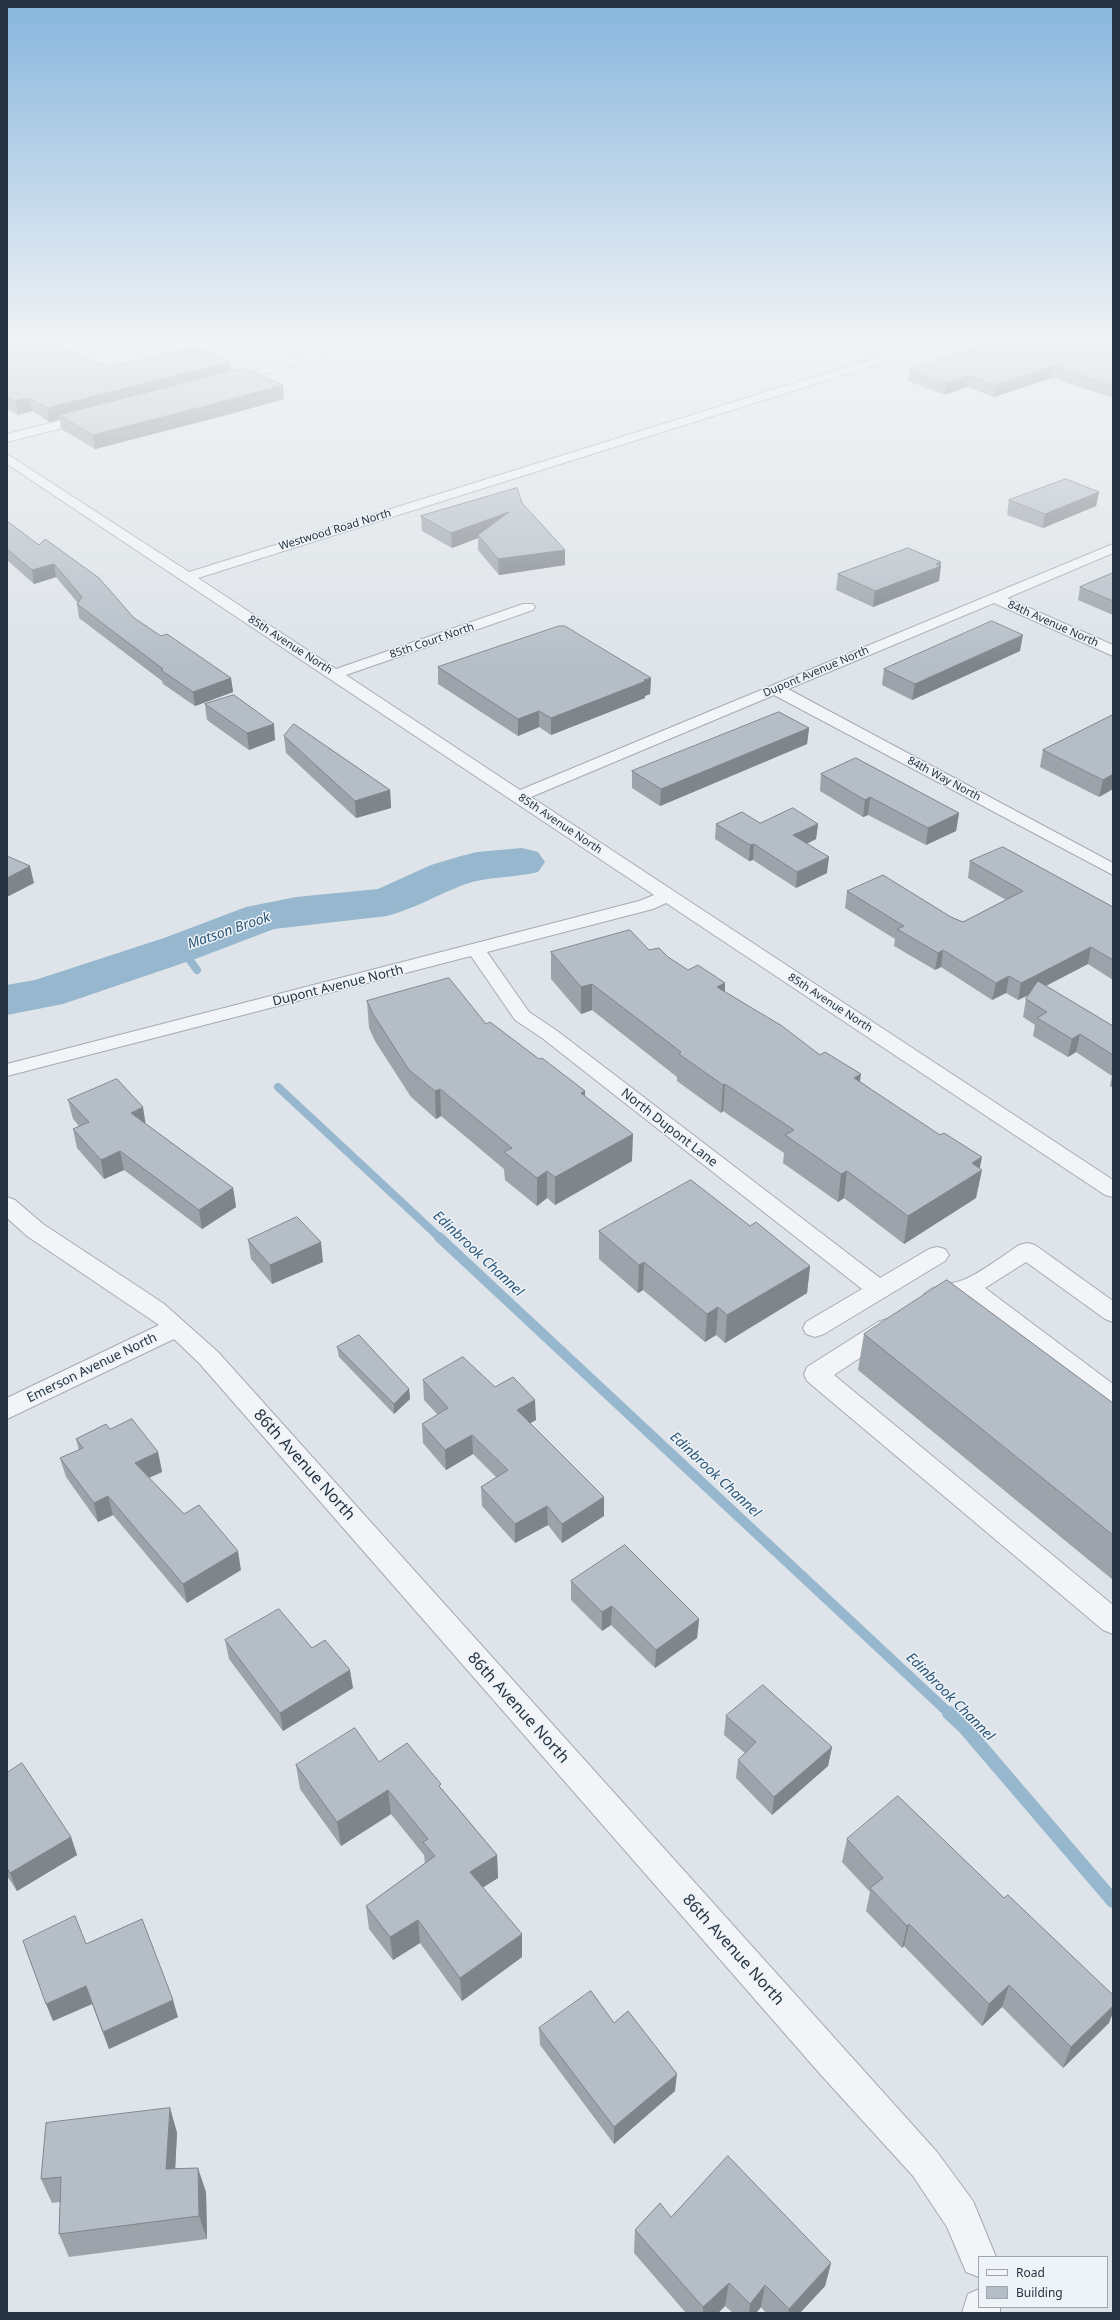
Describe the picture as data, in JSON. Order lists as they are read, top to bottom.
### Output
{
  "streets": {
    "street": [
      "Westwood Road North",
      "84th Avenue North",
      "85th Court North",
      "85th Avenue North",
      "Dupont Avenue North",
      "84th Way North",
      "North Dupont Lane",
      "Emerson Avenue North",
      "86th Avenue North"
    ]
  },
  "crossings": [
    ["Westwood Road North", "85th Avenue North"],
    ["84th Avenue North", "Dupont Avenue North"],
    ["85th Court North", "85th Avenue North"],
    ["85th Avenue North", "Dupont Avenue North"],
    ["Dupont Avenue North", "84th Way North"],
    ["Dupont Avenue North", "North Dupont Lane"],
    ["Emerson Avenue North", "86th Avenue North"]
  ],
  "water": ["Matson Brook", "Edinbrook Channel"],
  "legend": ["Road", "Building"]
}
